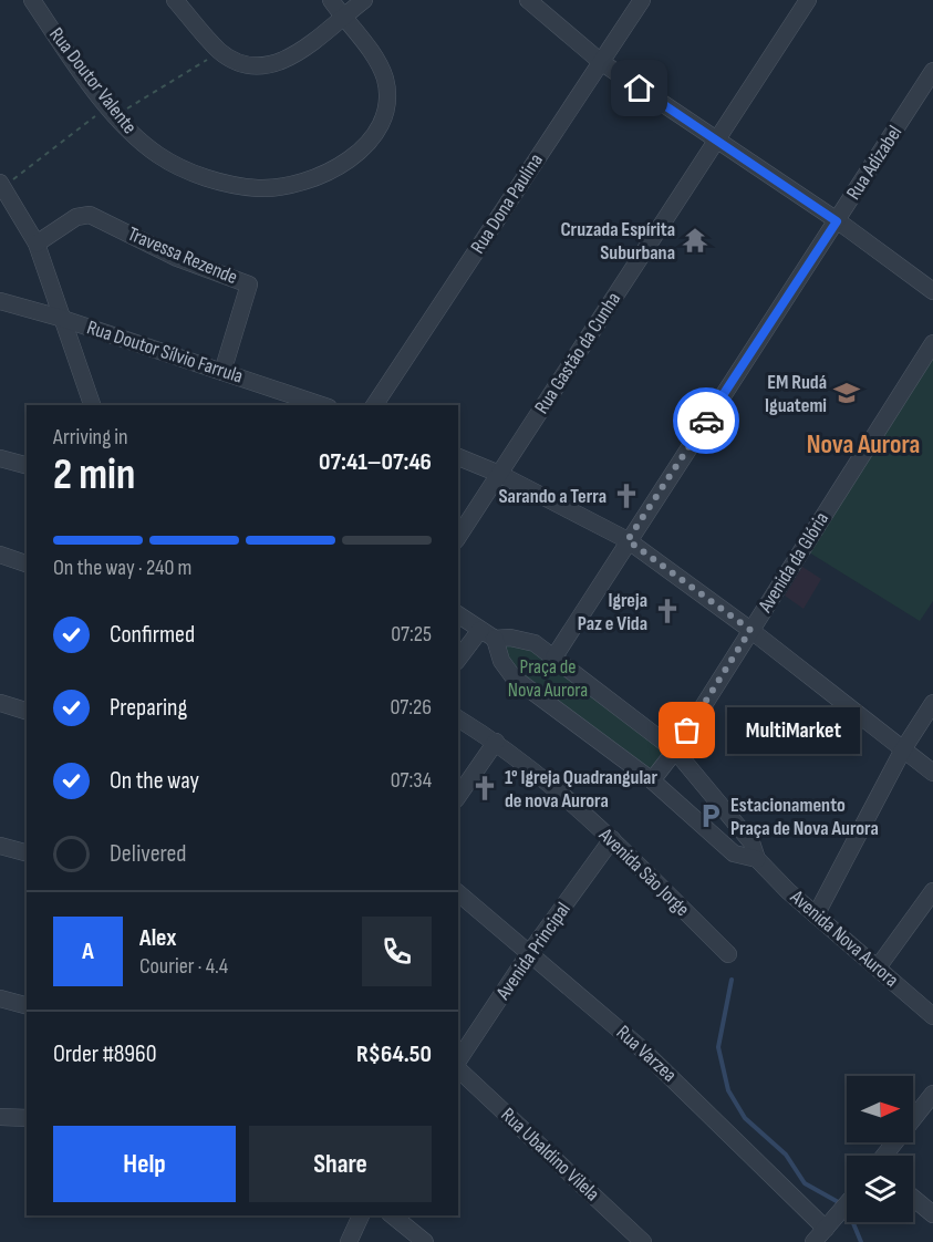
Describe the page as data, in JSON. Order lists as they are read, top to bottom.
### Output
{
  "streets": {
    "street": [
      "Rua Doutor Valente",
      "Rua Adizabel",
      "Rua Dona Paulina",
      "Travessa Rezende",
      "Rua Doutor Sílvio Farrula",
      "Rua Gastão da Cunha",
      "Avenida da Glória",
      "Avenida São Jorge",
      "Avenida Nova Aurora",
      "Avenida Principal",
      "Rua Varzea",
      "Rua Ubaldino Vilela"
    ]
  },
  "crossings": [
    ["Rua Adizabel", "Avenida Nova Aurora"],
    ["Travessa Rezende", "Rua Doutor Sílvio Farrula"],
    ["Avenida da Glória", "Avenida Nova Aurora"],
    ["Avenida São Jorge", "Avenida Principal"],
    ["Avenida Principal", "Rua Varzea"]
  ],
  "districts": ["Nova Aurora"],
  "parks": ["Praça de Nova Aurora"],
  "places": {
    "temple": ["Cruzada Espírita Suburbana"],
    "school or university": ["EM Rudá Iguatemi"],
    "church": ["Sarando a Terra", "Igreja Paz e Vida", "1° Igreja Quadrangular de nova Aurora"],
    "other": ["MultiMarket"],
    "parking": ["Estacionamento Praça de Nova Aurora"]
  },
  "north": "right",
  "page": {
    "heading": ["2 min", "Arriving in", "07:41–07:46"],
    "panel": [
      "Alex",
      "Courier · 4.4",
      "Order #8960",
      "R$64.50"
    ],
    "bar": "On the way · 240 m",
    "list": [
      ["Confirmed", "07:25"],
      ["Preparing", "07:26"],
      ["On the way", "07:34"],
      "Delivered"
    ],
    "bubble": "MultiMarket",
    "round": "A",
    "buttons": ["Help", "Share"]
  }
}
